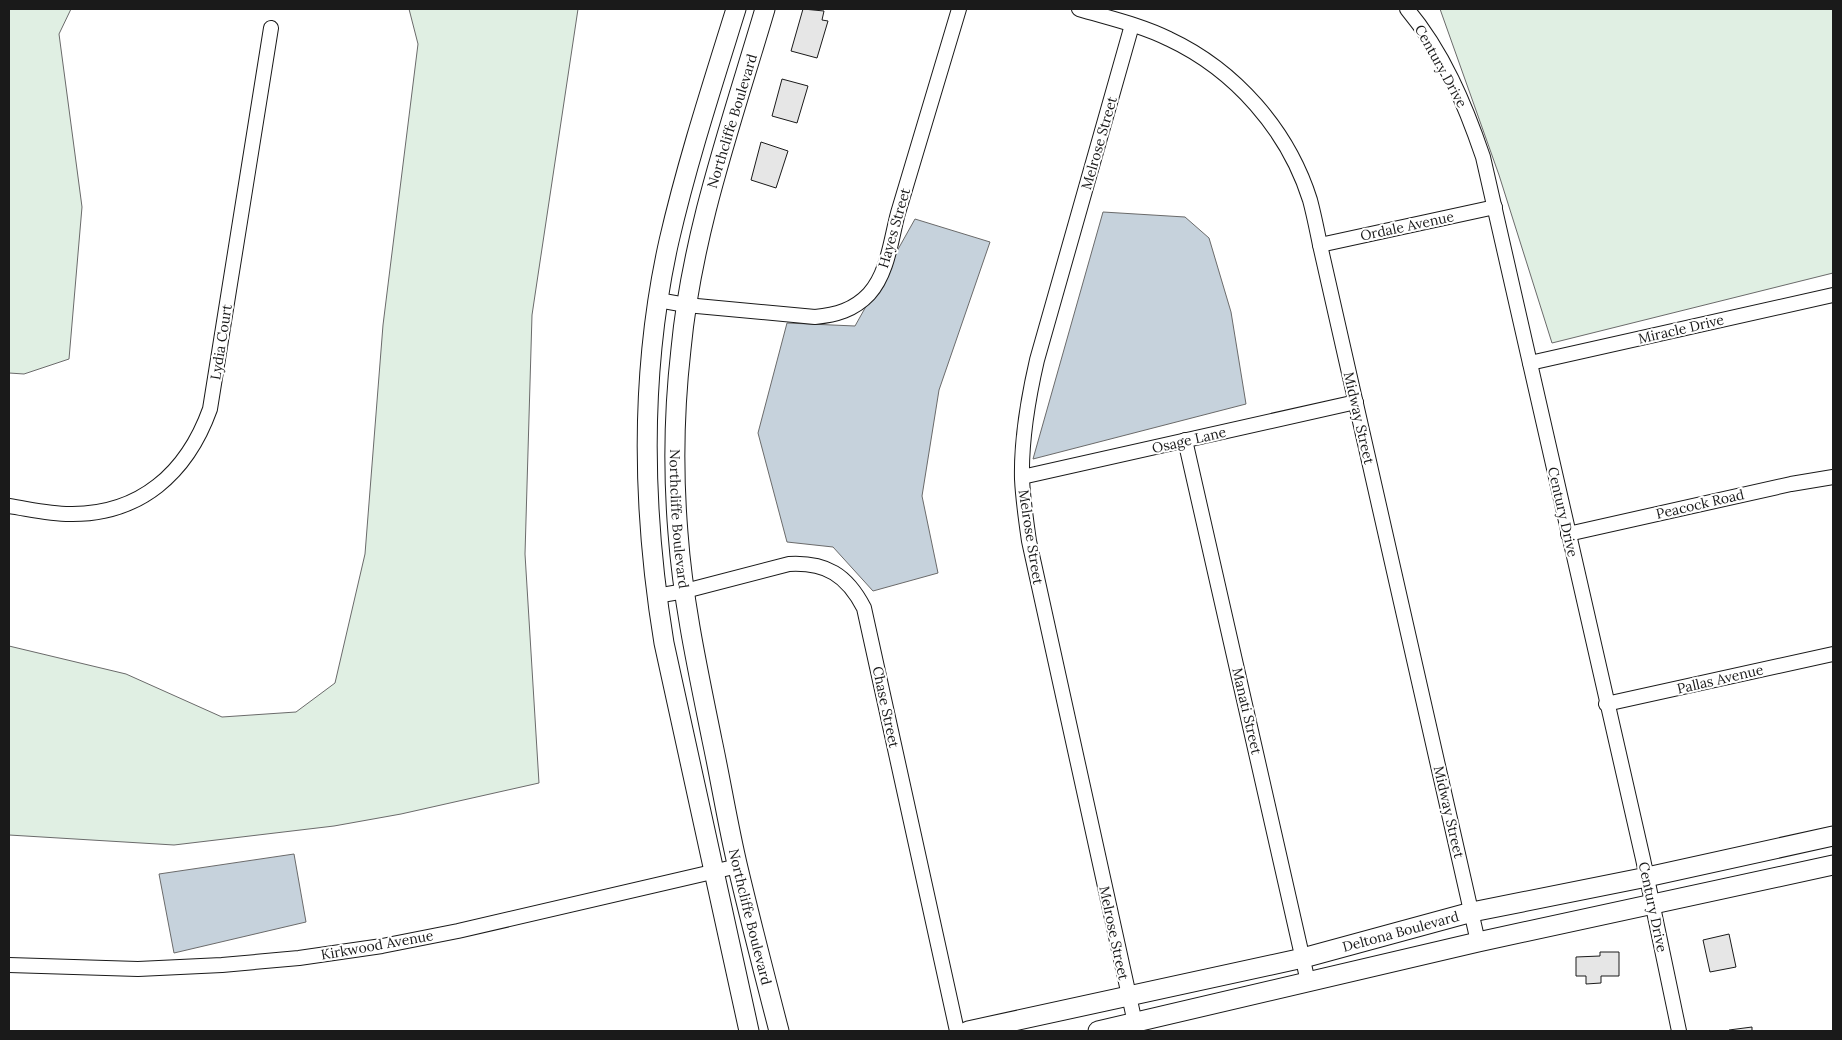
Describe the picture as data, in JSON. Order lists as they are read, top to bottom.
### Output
{
  "streets": {
    "main road": ["Northcliffe Boulevard", "Deltona Boulevard"],
    "street": [
      "Century Drive",
      "Melrose Street",
      "Ordale Avenue",
      "Hayes Street",
      "Miracle Drive",
      "Lydia Court",
      "Midway Street",
      "Osage Lane",
      "Peacock Road",
      "Pallas Avenue",
      "Chase Street",
      "Manati Street",
      "Kirkwood Avenue"
    ]
  },
  "crossings": [
    ["Century Drive", "Ordale Avenue"],
    ["Century Drive", "Miracle Drive"],
    ["Century Drive", "Peacock Road"],
    ["Century Drive", "Pallas Avenue"],
    ["Century Drive", "Deltona Boulevard"],
    ["Northcliffe Boulevard", "Hayes Street"],
    ["Northcliffe Boulevard", "Chase Street"],
    ["Northcliffe Boulevard", "Kirkwood Avenue"],
    ["Melrose Street", "Midway Street"],
    ["Melrose Street", "Osage Lane"],
    ["Melrose Street", "Deltona Boulevard"],
    ["Ordale Avenue", "Midway Street"],
    ["Midway Street", "Osage Lane"],
    ["Midway Street", "Deltona Boulevard"],
    ["Osage Lane", "Manati Street"],
    ["Manati Street", "Deltona Boulevard"]
  ]
}
